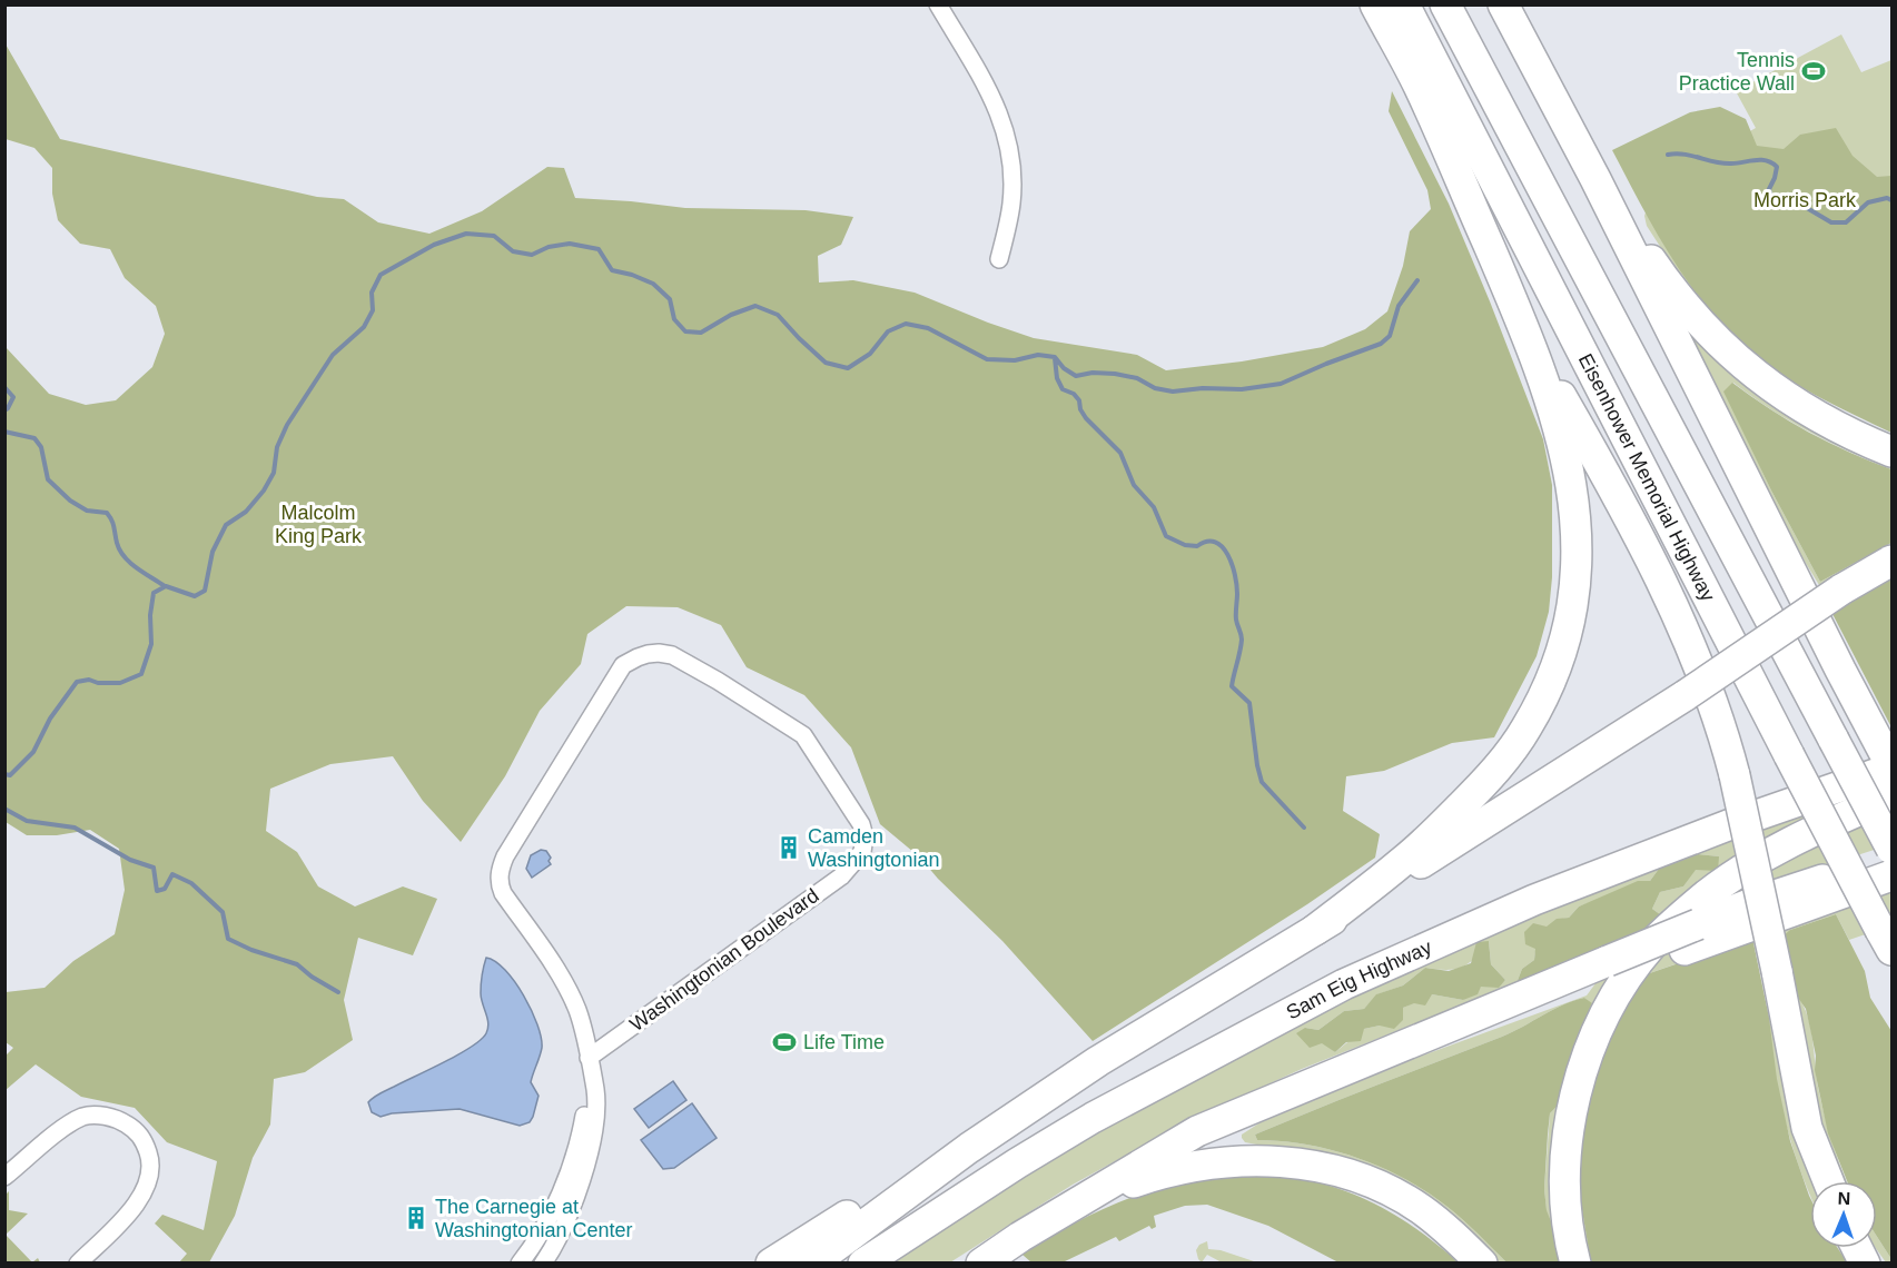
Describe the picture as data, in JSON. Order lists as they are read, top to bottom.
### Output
{
  "streets": {
    "highway": ["Eisenhower Memorial Highway", "Sam Eig Highway"],
    "street": ["Washingtonian Boulevard"]
  },
  "parks": ["Morris Park", "Malcolm King Park"],
  "places": {
    "sports": ["Tennis Practice Wall", "Life Time"],
    "building": ["Camden Washingtonian", "The Carnegie at Washingtonian Center"]
  },
  "north": "top"
}
